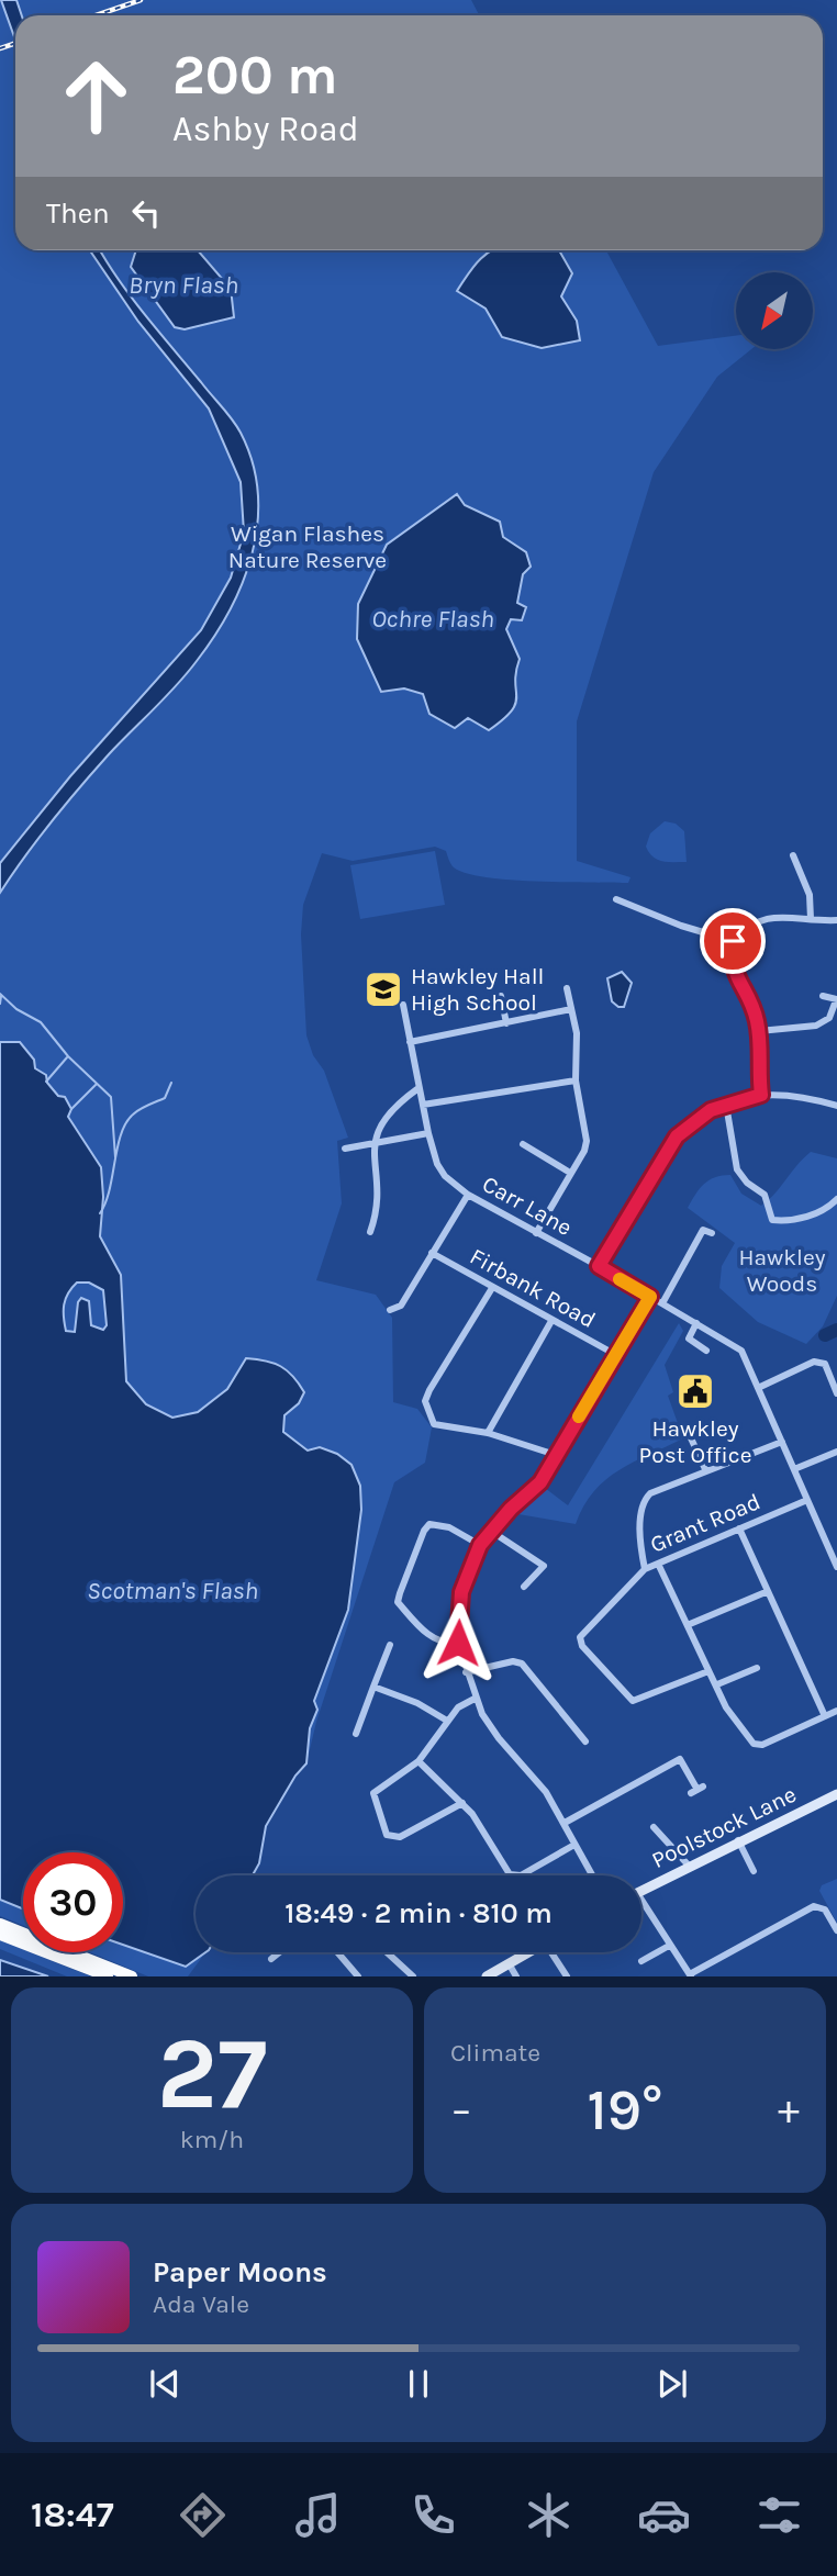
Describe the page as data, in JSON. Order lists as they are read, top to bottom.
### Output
{
  "streets": {
    "main road": ["Poolstock Lane"],
    "street": ["Carr Lane", "Firbank Road", "Grant Road"]
  },
  "crossings": [
    ["Carr Lane", "Grant Road"]
  ],
  "water": ["Bryn Flash", "Ochre Flash", "Scotman's Flash"],
  "parks": ["Wigan Flashes Nature Reserve", "Hawkley Woods"],
  "places": {
    "school or university": ["Hawkley Hall High School"],
    "public building": ["Hawkley Post Office"]
  },
  "north": "bottom left",
  "page": {
    "turn": ["200 m", "Ashby Road"],
    "then": "Then",
    "limit": "30",
    "trip": "18:49 · 2 min · 810 m",
    "tile": [
      ["27", "km/h"],
      "Climate"
    ],
    "heat": ["−", "19°", "+"],
    "song": ["Paper Moons", "Ada Vale"],
    "tabs": "18:47"
  }
}
